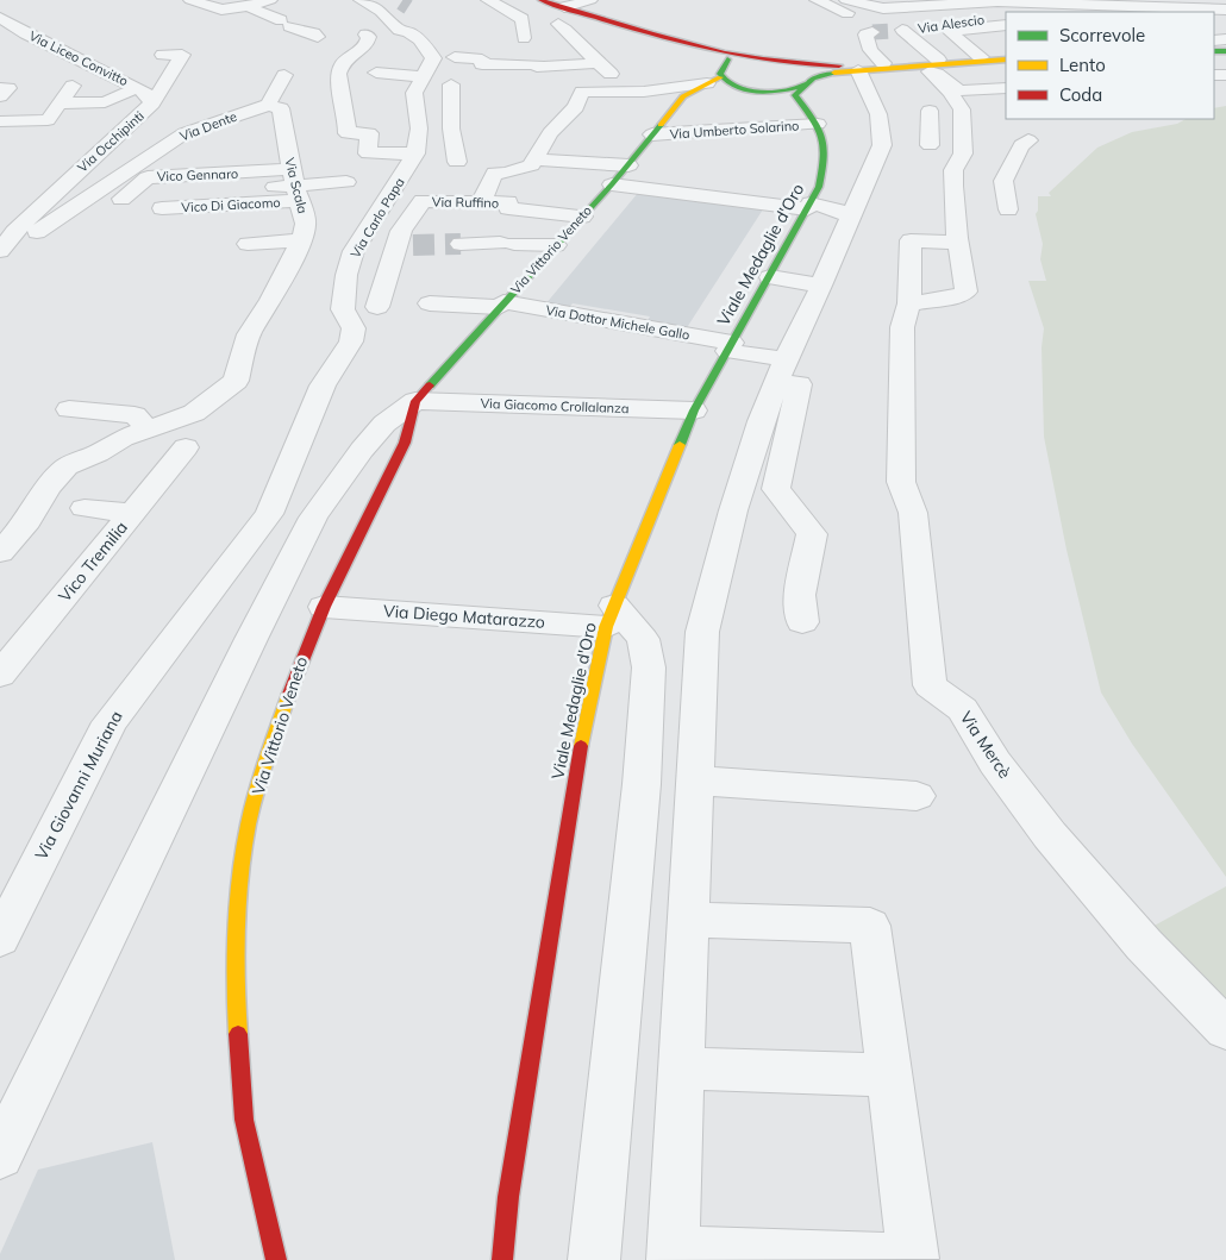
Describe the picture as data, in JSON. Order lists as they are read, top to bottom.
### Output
{
  "streets": {
    "street": [
      "Via Alescio",
      "Via Liceo Convitto",
      "Via Dente",
      "Via Umberto Solarino",
      "Via Occhipinti",
      "Vico Gennaro",
      "Via Scala",
      "Via Ruffino",
      "Vico Di Giacomo",
      "Via Carlo Papa",
      "Via Vittorio Veneto",
      "Viale Medaglie d'Oro",
      "Via Dottor Michele Gallo",
      "Via Giacomo Crollalanza",
      "Vico Tremilia",
      "Via Diego Matarazzo",
      "Via Mercè",
      "Via Giovanni Muriana"
    ]
  },
  "crossings": [
    ["Via Liceo Convitto", "Via Occhipinti"],
    ["Via Dente", "Via Occhipinti"],
    ["Via Dente", "Via Scala"],
    ["Via Umberto Solarino", "Via Vittorio Veneto"],
    ["Via Umberto Solarino", "Viale Medaglie d'Oro"],
    ["Vico Gennaro", "Via Scala"],
    ["Vico Gennaro", "Vico Di Giacomo"],
    ["Via Scala", "Vico Di Giacomo"],
    ["Via Ruffino", "Via Vittorio Veneto"],
    ["Via Carlo Papa", "Via Giovanni Muriana"],
    ["Via Vittorio Veneto", "Via Dottor Michele Gallo"],
    ["Via Vittorio Veneto", "Via Giacomo Crollalanza"],
    ["Via Vittorio Veneto", "Via Diego Matarazzo"],
    ["Viale Medaglie d'Oro", "Via Dottor Michele Gallo"],
    ["Viale Medaglie d'Oro", "Via Giacomo Crollalanza"],
    ["Viale Medaglie d'Oro", "Via Diego Matarazzo"]
  ],
  "legend": ["Scorrevole", "Lento", "Coda"]
}
